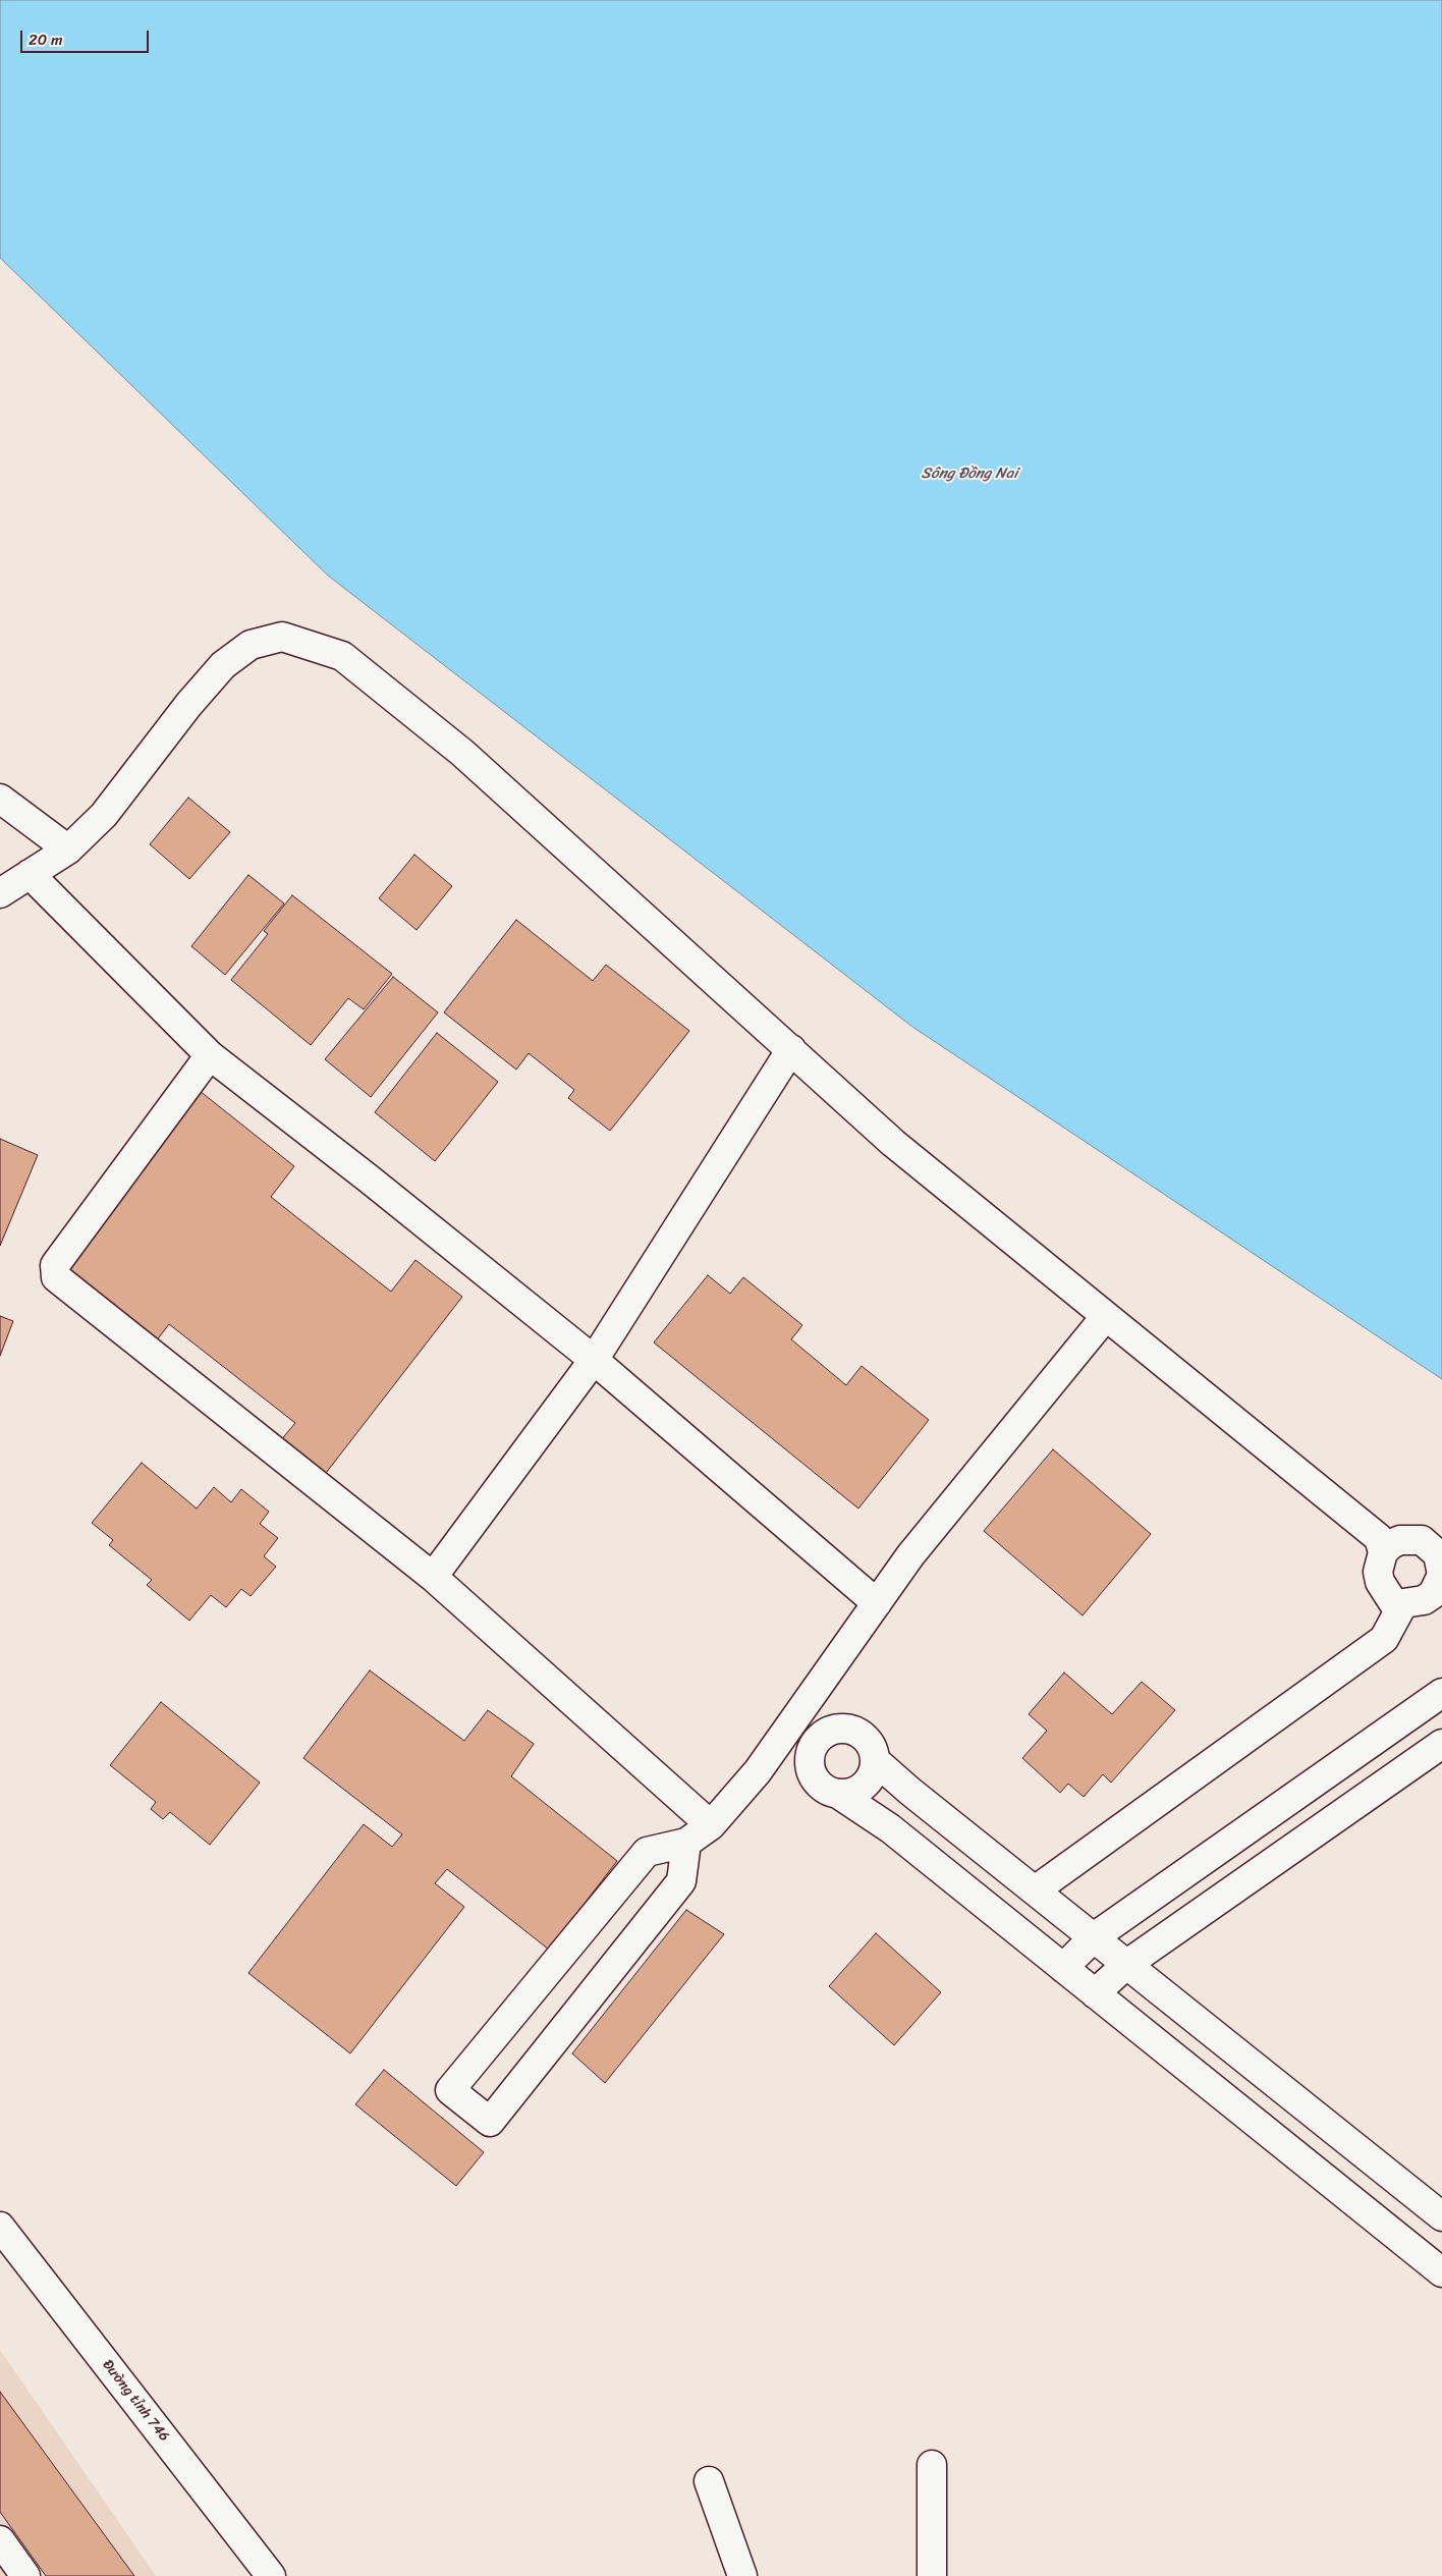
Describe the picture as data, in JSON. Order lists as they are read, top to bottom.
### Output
{
  "streets": {
    "street": ["Đường tỉnh 746"]
  },
  "water": ["Sông Đồng Nai"],
  "scale_bar": "20 m"
}
